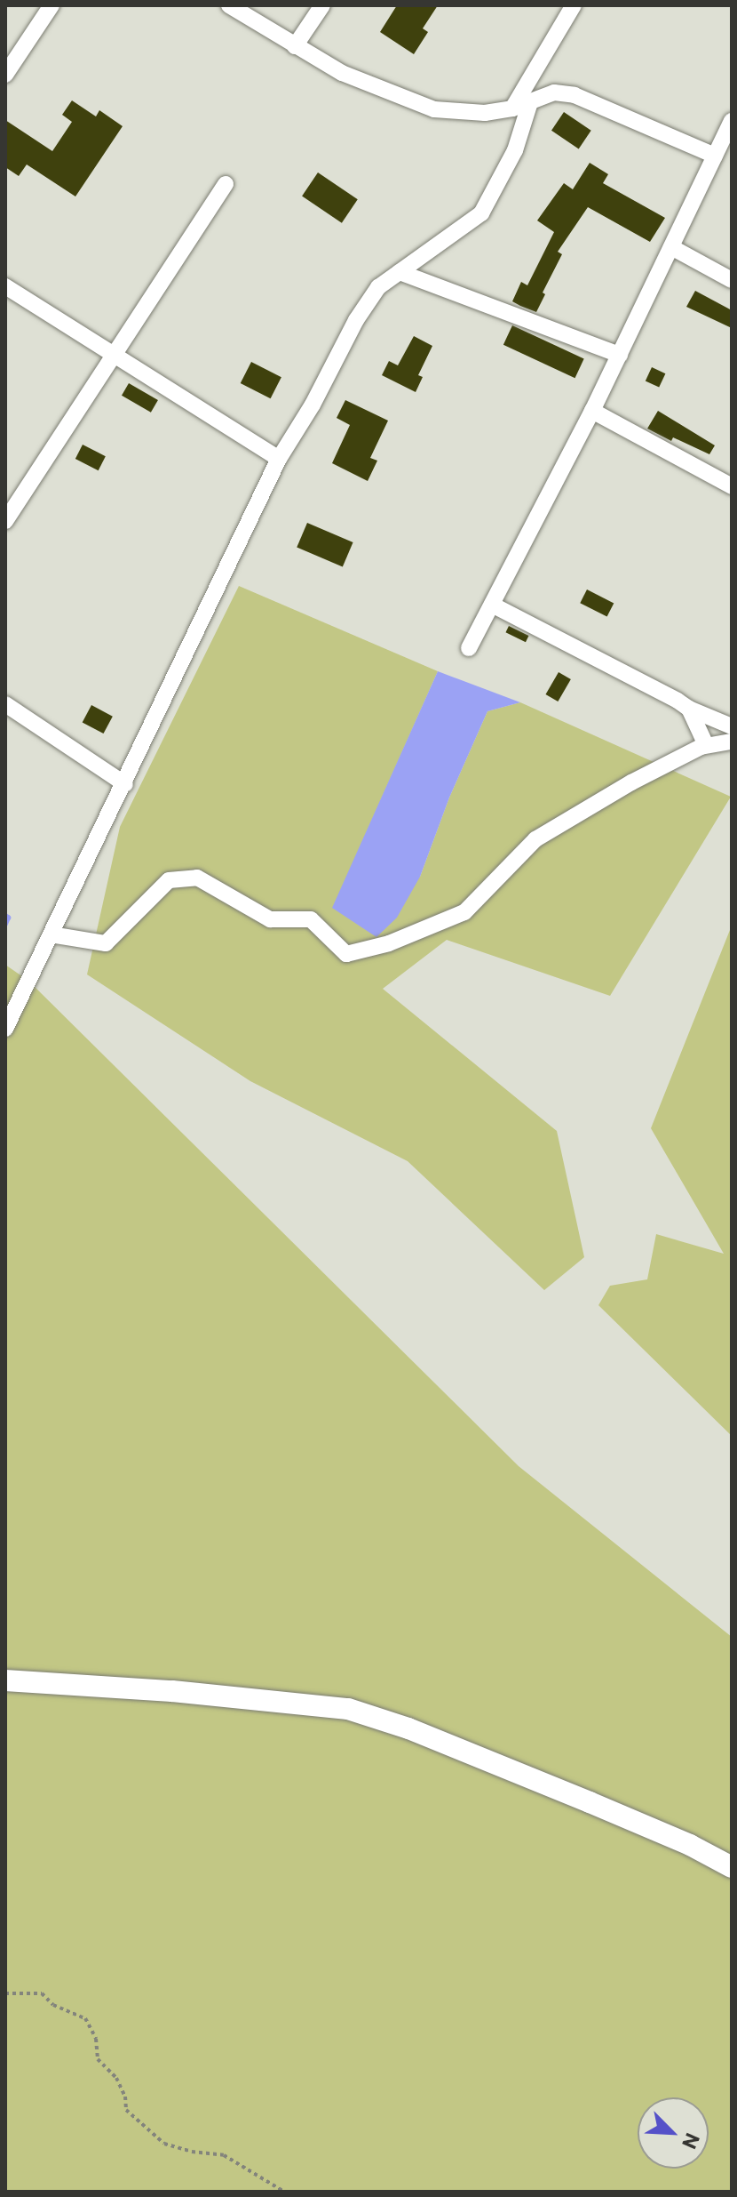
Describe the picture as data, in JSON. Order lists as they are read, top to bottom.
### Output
{
  "north": "bottom right"
}
